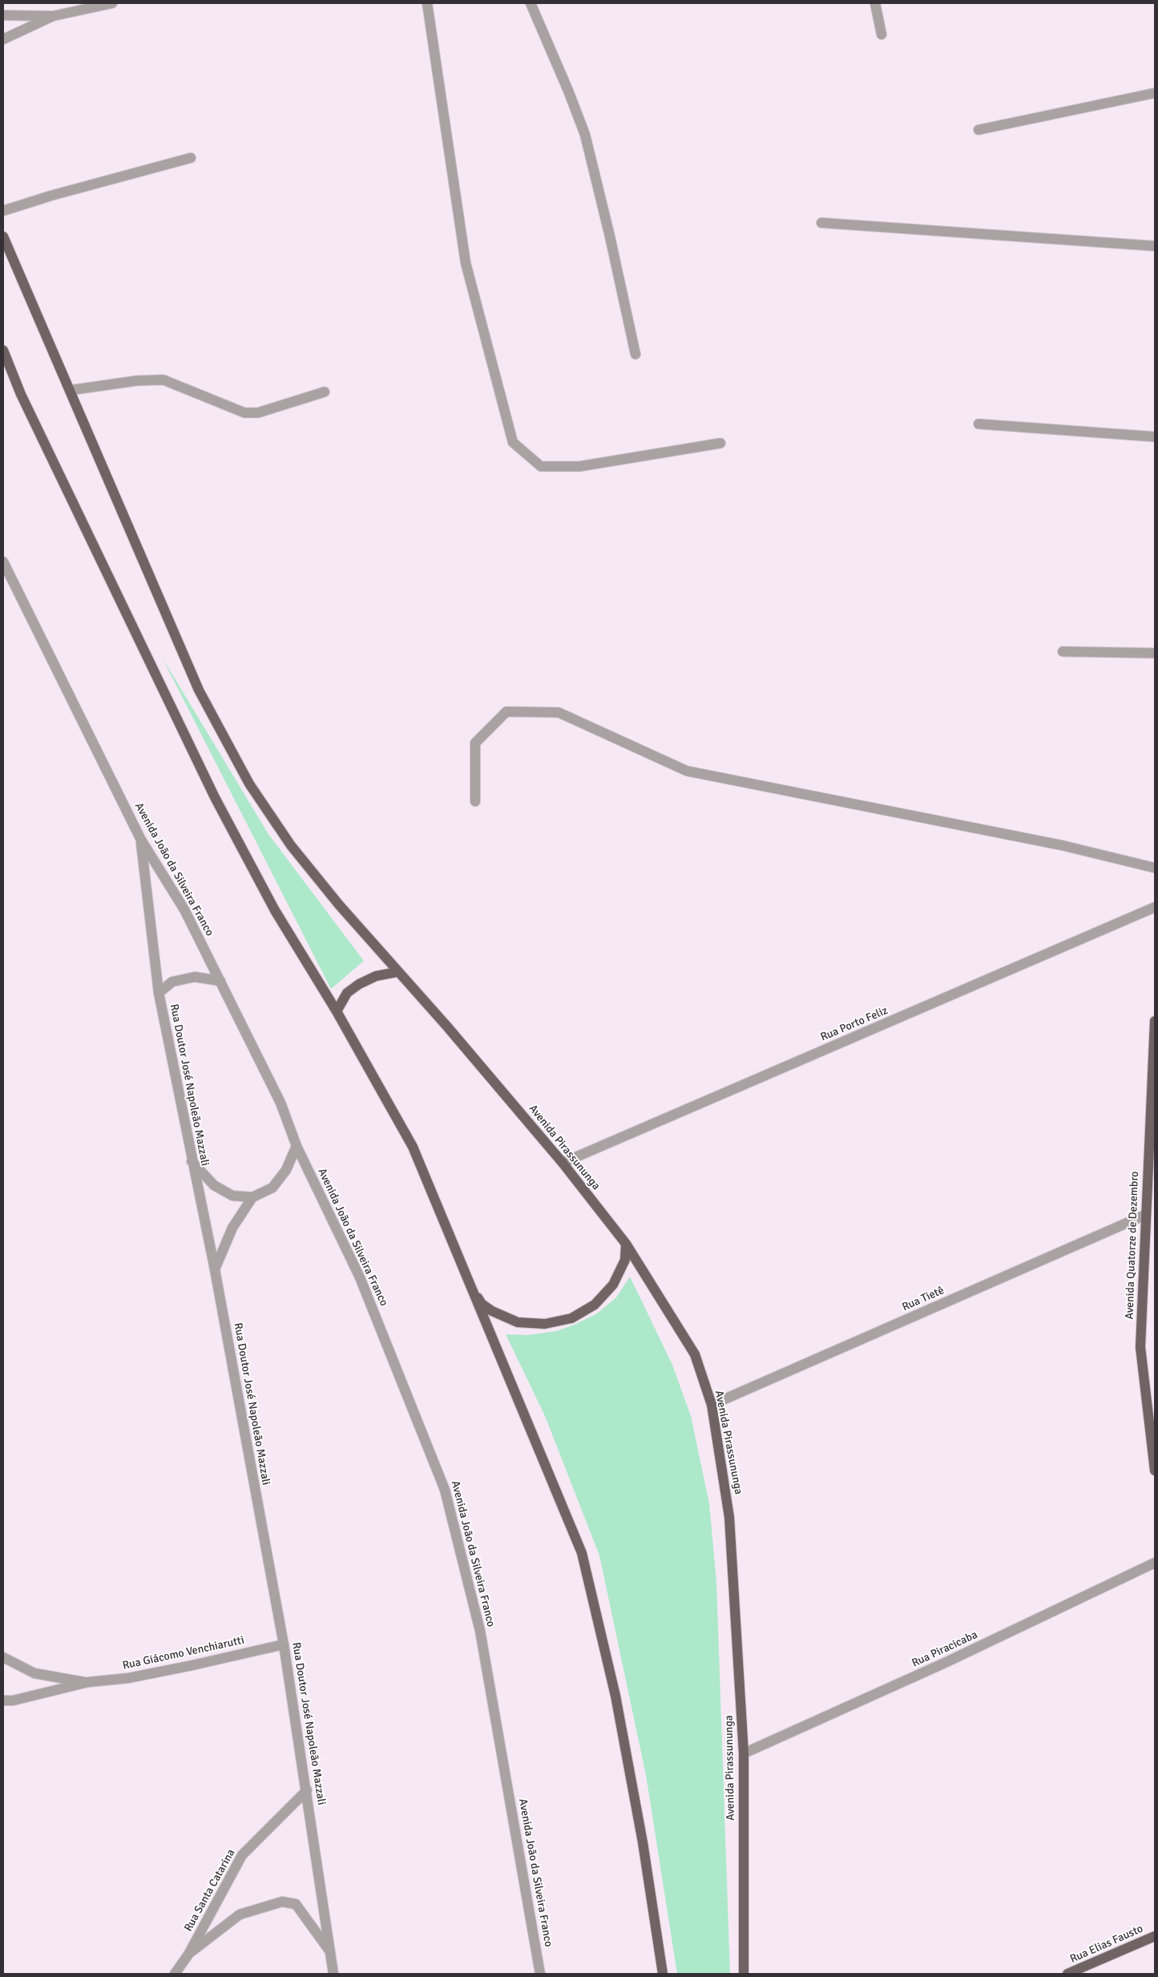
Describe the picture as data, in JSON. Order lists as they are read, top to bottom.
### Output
{
  "streets": {
    "main road": ["Avenida Pirassununga", "Avenida Quatorze de Dezembro", "Rua Elias Fausto"],
    "street": [
      "Avenida João da Silveira Franco",
      "Rua Porto Feliz",
      "Rua Doutor José Napoleão Mazzali",
      "Rua Tietê",
      "Rua Piracicaba",
      "Rua Giácomo Venchiarutti",
      "Rua Santa Catarina"
    ]
  },
  "crossings": [
    ["Avenida João da Silveira Franco", "Rua Doutor José Napoleão Mazzali"],
    ["Rua Porto Feliz", "Avenida Pirassununga"],
    ["Rua Doutor José Napoleão Mazzali", "Rua Giácomo Venchiarutti"],
    ["Rua Doutor José Napoleão Mazzali", "Rua Santa Catarina"],
    ["Avenida Pirassununga", "Rua Tietê"],
    ["Avenida Pirassununga", "Rua Piracicaba"],
    ["Avenida Quatorze de Dezembro", "Rua Tietê"]
  ]
}
